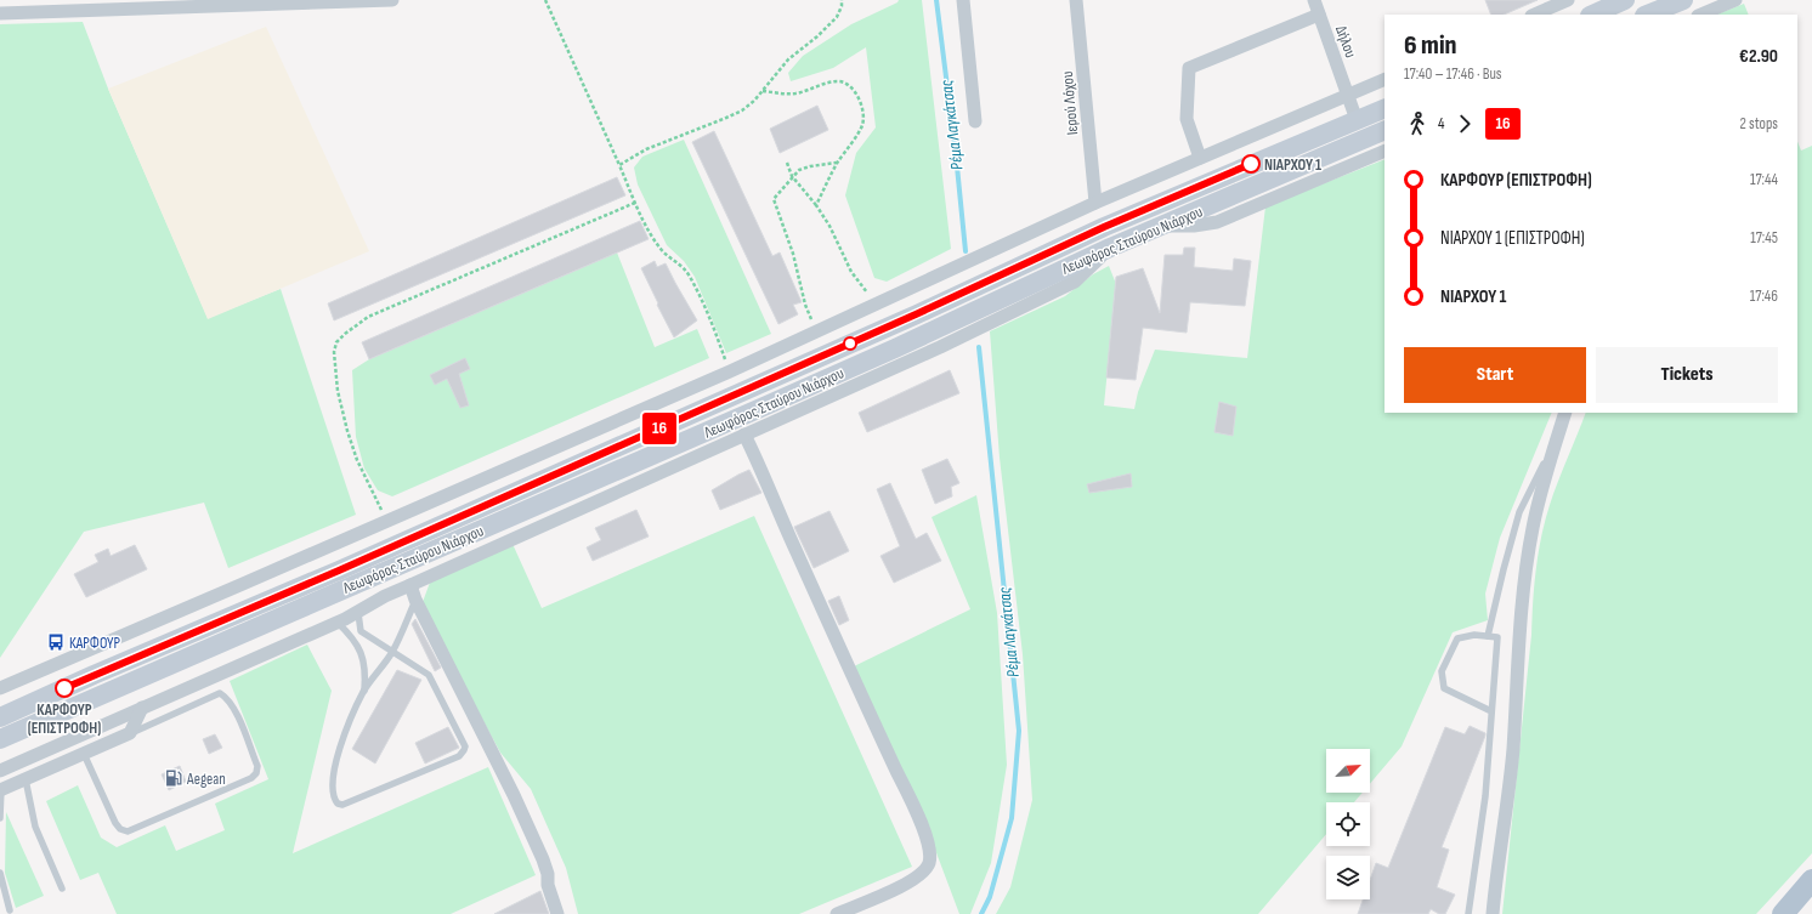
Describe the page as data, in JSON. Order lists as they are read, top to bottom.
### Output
{
  "streets": {
    "main road": ["Λεωφόρος Σταύρου Νιάρχου"],
    "street": ["Δήλου", "Ιερού Λόχου"]
  },
  "crossings": [
    ["Δήλου", "Λεωφόρος Σταύρου Νιάρχου"]
  ],
  "water": ["Ρέμα Λαγκάτσας"],
  "places": {
    "other": ["ΝΙΑΡΧΟΥ 1", "ΚΑΡΦΟΥΡ (ΕΠΙΣΤΡΟΦΗ)"],
    "bus stop": ["ΚΑΡΦΟΥΡ"],
    "fuel station": ["Aegean"]
  },
  "lines": ["bus line 16"],
  "north": "top right",
  "page": {
    "on_map": "16",
    "heading": ["6 min", "17:40 – 17:46 · Bus", "€2.90"],
    "legs": ["4", "16", "2 stops"],
    "list": [
      {
        "name": "ΚΑΡΦΟΥΡ (ΕΠΙΣΤΡΟΦΗ)",
        "value": "17:44"
      },
      {
        "name": "ΝΙΑΡΧΟΥ 1 (ΕΠΙΣΤΡΟΦΗ)",
        "value": "17:45"
      },
      {
        "name": "ΝΙΑΡΧΟΥ 1",
        "value": "17:46"
      }
    ],
    "buttons": ["Start", "Tickets"]
  }
}
